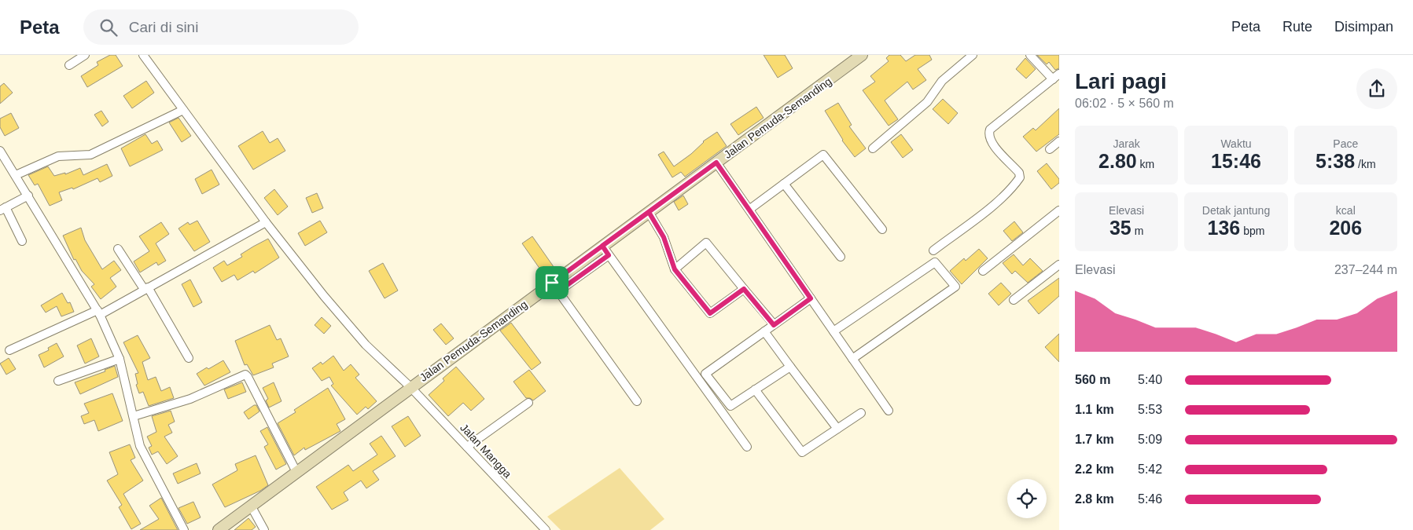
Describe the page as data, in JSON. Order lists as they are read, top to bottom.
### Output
{
  "streets": {
    "main road": ["Jalan Pemuda-Semanding"],
    "street": ["Jalan Mangga"]
  },
  "crossings": [
    ["Jalan Pemuda-Semanding", "Jalan Mangga"]
  ],
  "page": {
    "header": "Peta",
    "search": "Cari di sini",
    "nav": ["Peta", "Rute", "Disimpan"],
    "heading": ["Lari pagi", "06:02 · 5 × 560 m"],
    "stats": [
      ["Jarak", "2.80 km"],
      ["Waktu", "15:46"],
      ["Pace", "5:38 /km"],
      ["Elevasi", "35 m"],
      ["Detak jantung", "136 bpm"],
      ["kcal", "206"]
    ],
    "chart": ["Elevasi", "237–244 m"],
    "list": [
      {
        "name": "560 m",
        "note": "5:40"
      },
      {
        "name": "1.1 km",
        "note": "5:53"
      },
      {
        "name": "1.7 km",
        "note": "5:09"
      },
      {
        "name": "2.2 km",
        "note": "5:42"
      },
      {
        "name": "2.8 km",
        "note": "5:46"
      }
    ]
  }
}
